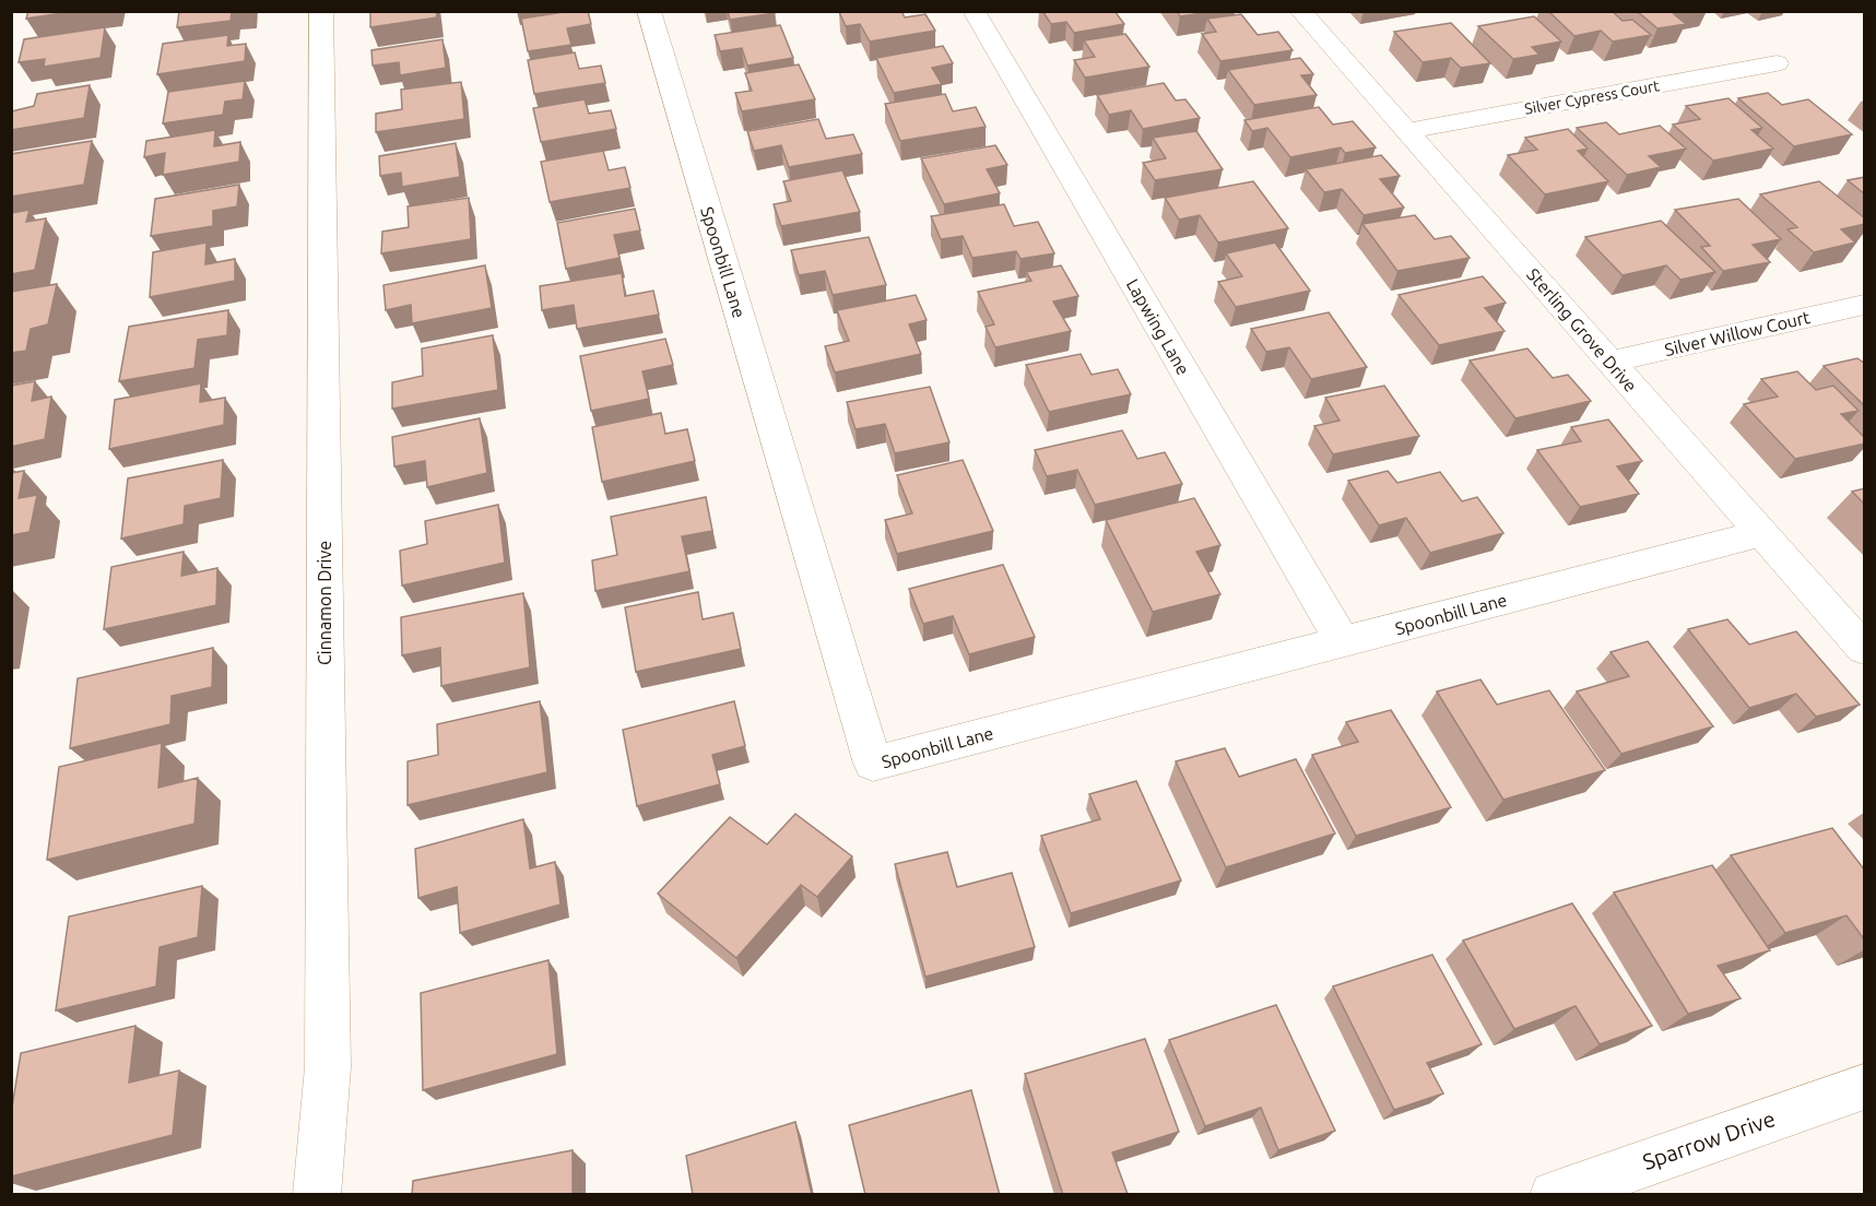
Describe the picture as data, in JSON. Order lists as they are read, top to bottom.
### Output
{
  "streets": {
    "street": [
      "Silver Cypress Court",
      "Spoonbill Lane",
      "Lapwing Lane",
      "Sterling Grove Drive",
      "Silver Willow Court",
      "Cinnamon Drive",
      "Sparrow Drive"
    ]
  },
  "crossings": [
    ["Silver Cypress Court", "Sterling Grove Drive"],
    ["Spoonbill Lane", "Lapwing Lane"],
    ["Spoonbill Lane", "Sterling Grove Drive"],
    ["Sterling Grove Drive", "Silver Willow Court"]
  ]
}
